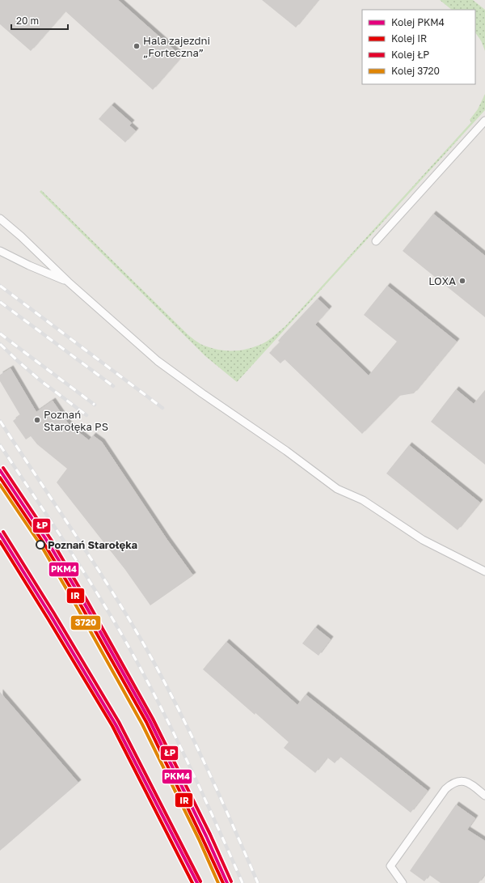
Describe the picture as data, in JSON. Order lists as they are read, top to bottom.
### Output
{
  "places": [
    "Hala zajezdni „Forteczna”",
    "LOXA",
    "Poznań Starołęka PS",
    "Poznań Starołęka"
  ],
  "lines": [
    "rail line ŁP",
    "rail line PKM4",
    "rail line IR",
    "rail line 3720"
  ],
  "legend": [
    "Kolej PKM4",
    "Kolej IR",
    "Kolej ŁP",
    "Kolej 3720"
  ],
  "scale_bar": "20 m"
}
